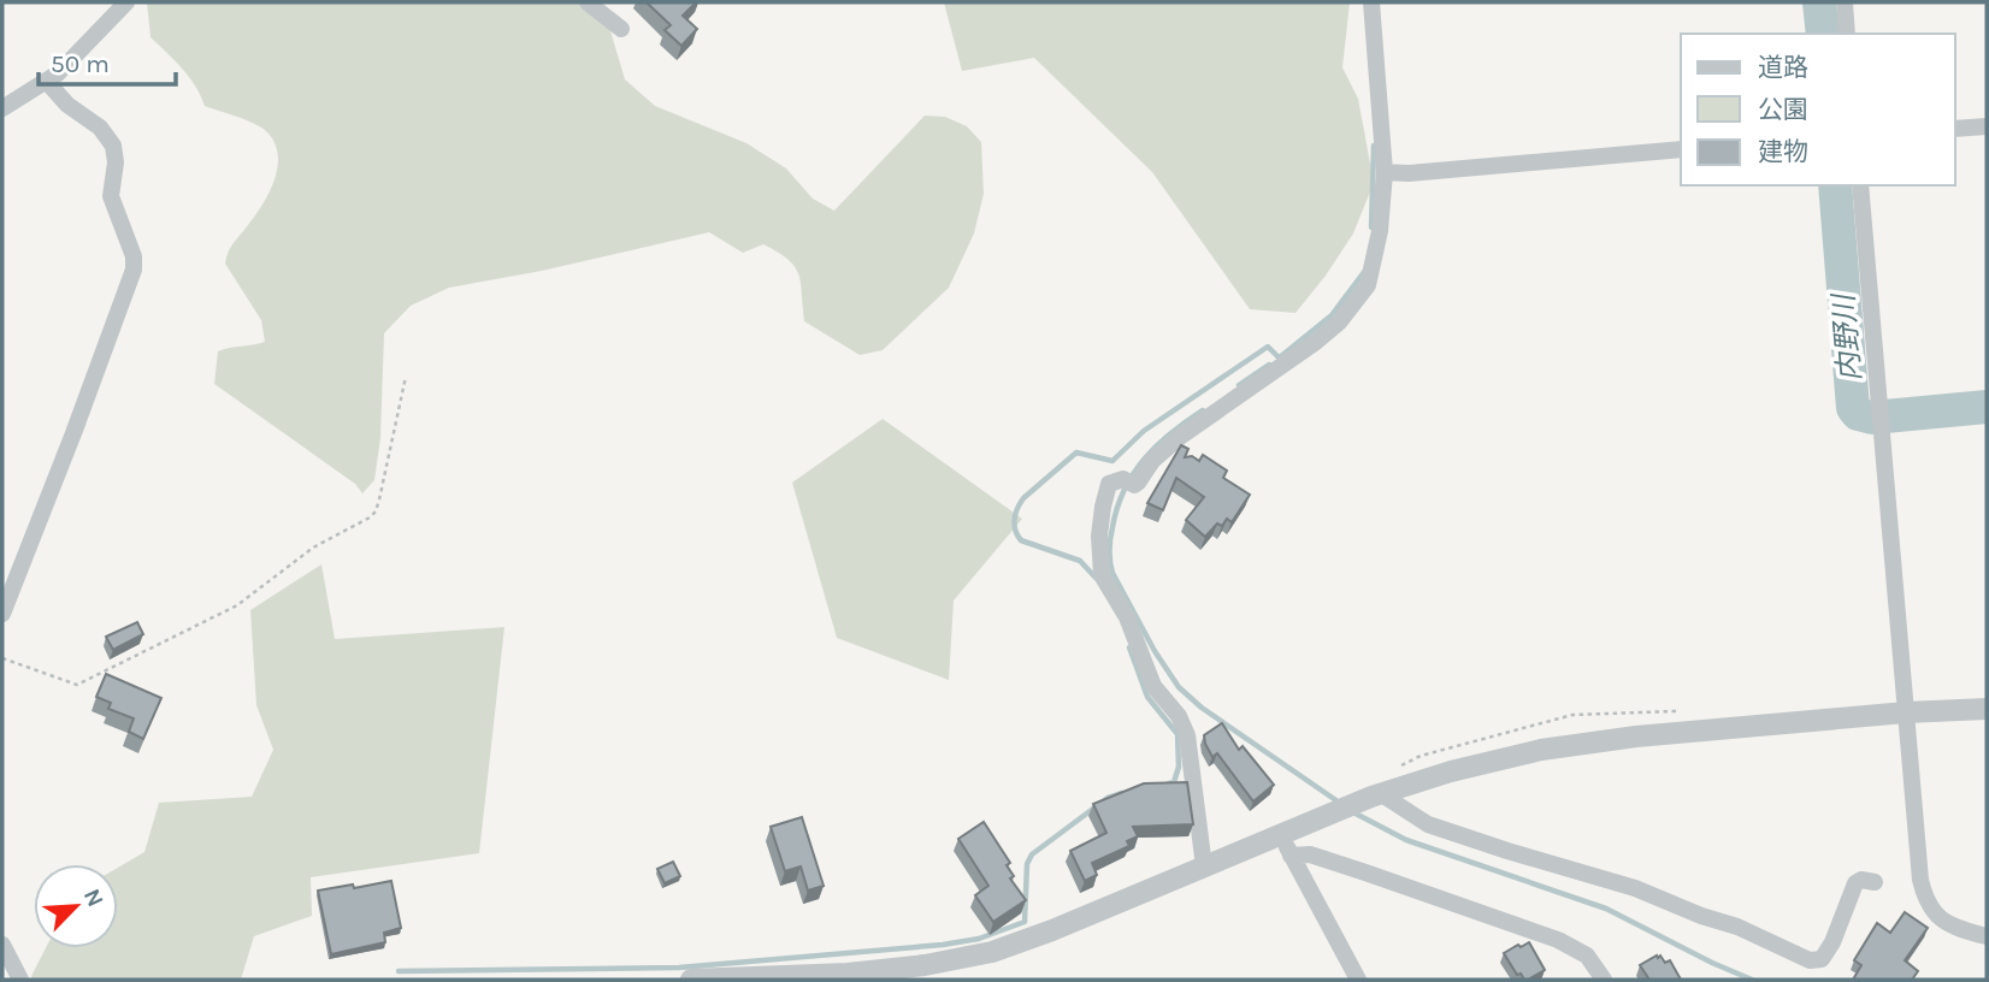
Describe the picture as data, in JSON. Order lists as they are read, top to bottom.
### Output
{
  "water": ["内野川"],
  "legend": ["道路", "公園", "建物"],
  "scale_bar": "50 m",
  "north": "top right"
}
